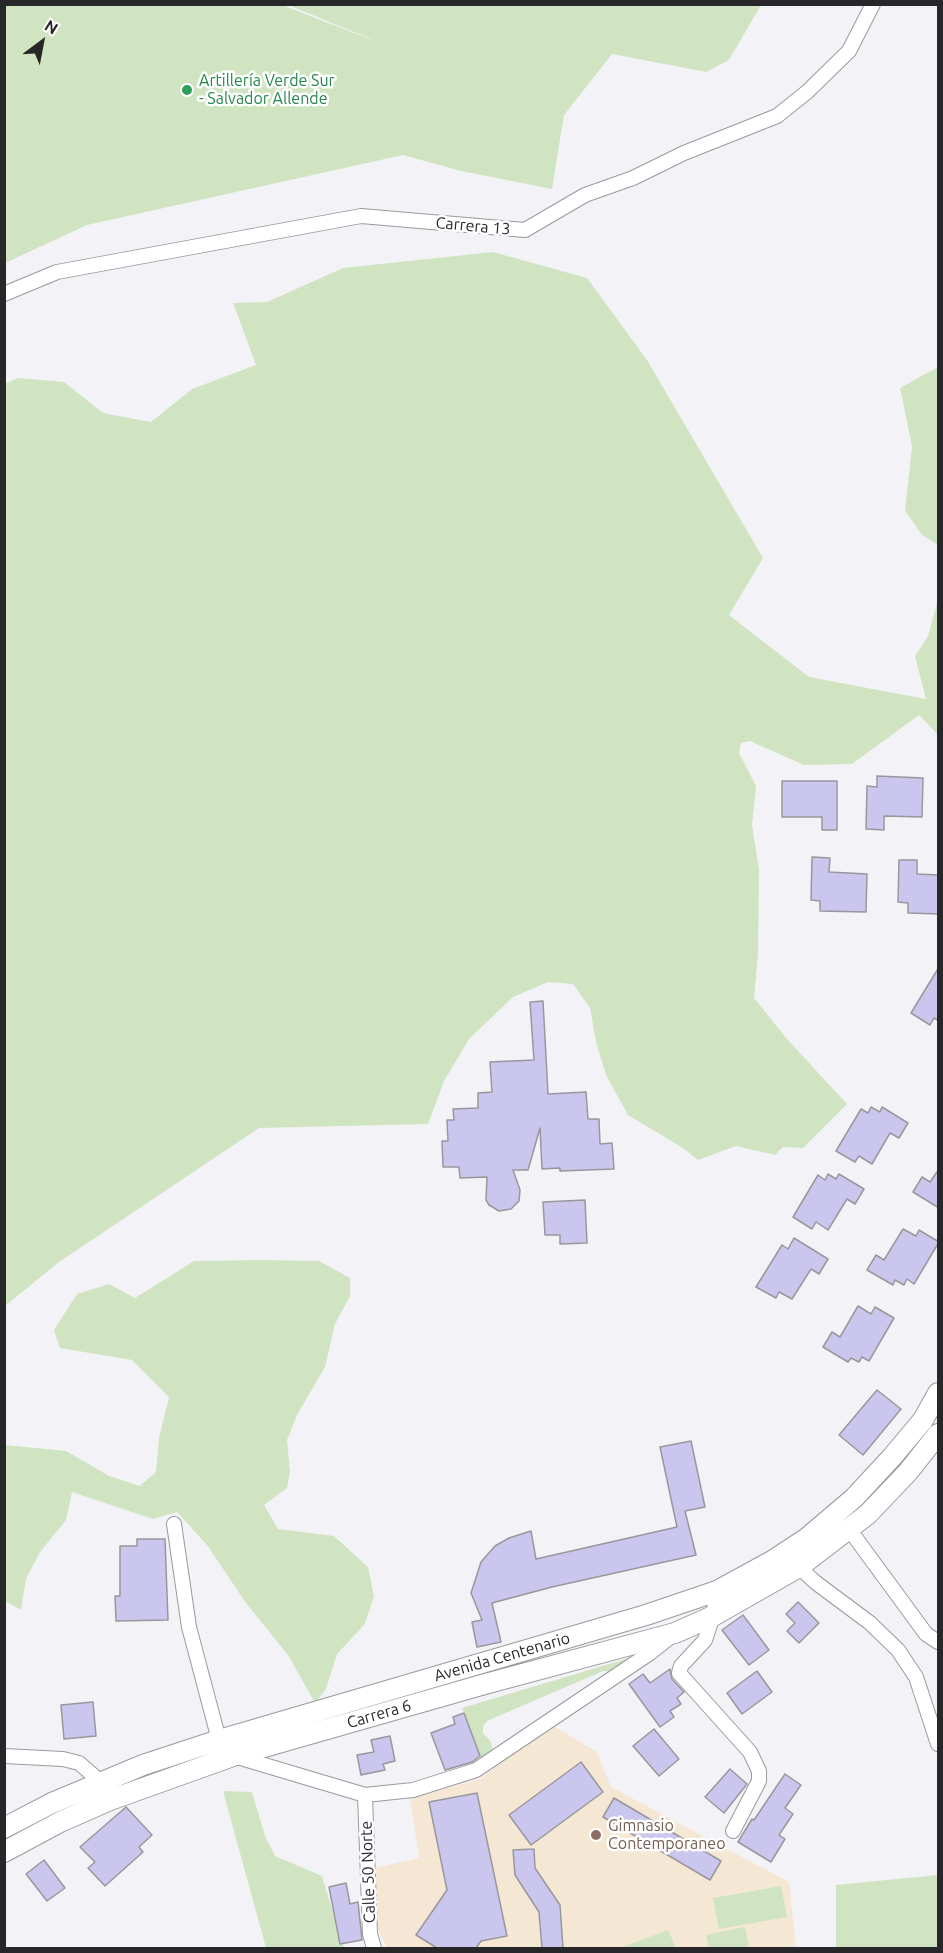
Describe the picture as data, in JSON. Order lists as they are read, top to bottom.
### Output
{
  "streets": {
    "main road": ["Avenida Centenario", "Carrera 6"],
    "street": ["Carrera 13", "Calle 50 Norte"]
  },
  "places": ["Artillería Verde Sur - Salvador Allende", "Gimnasio Contemporaneo"],
  "north": "top right"
}
